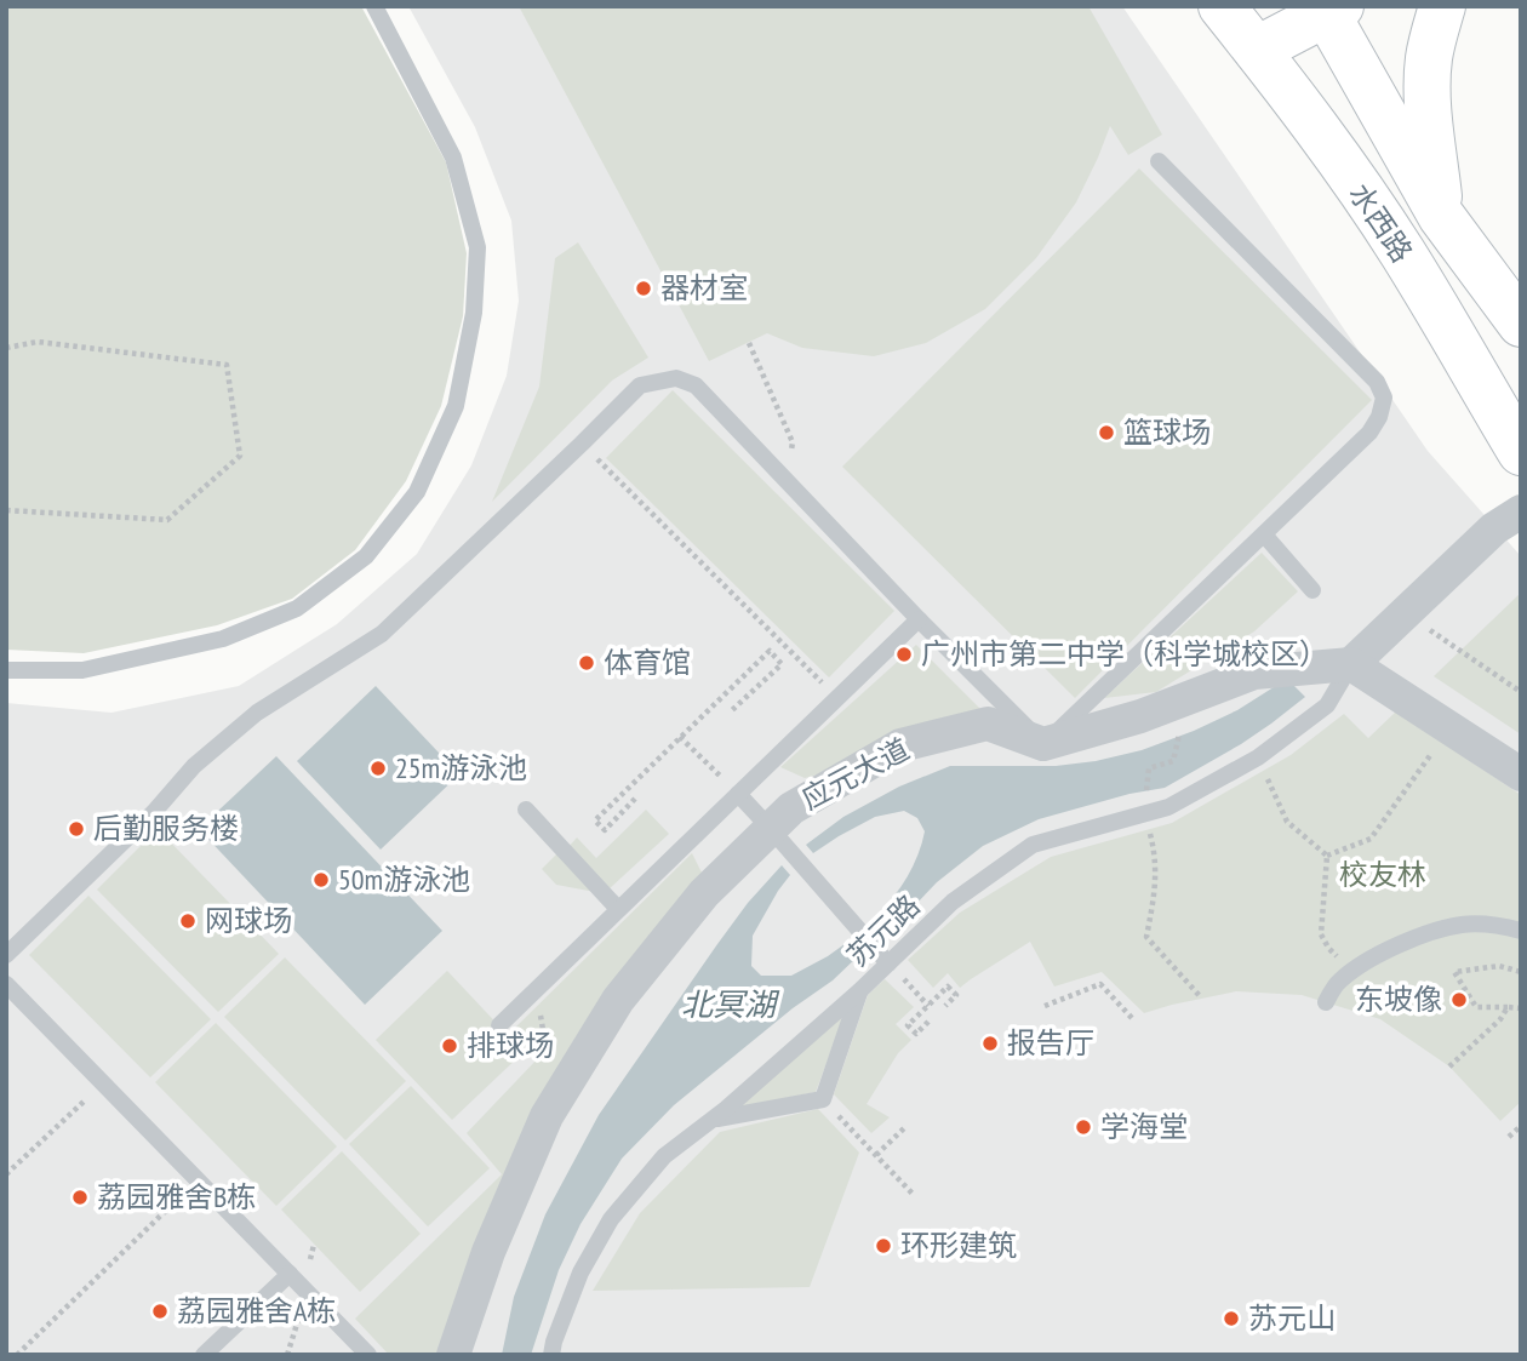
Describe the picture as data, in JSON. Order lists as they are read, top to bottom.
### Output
{
  "streets": {
    "main road": ["水西路"],
    "street": ["应元大道"],
    "lane": ["苏元路"]
  },
  "water": ["北冥湖"],
  "parks": ["校友林"],
  "places": [
    "器材室",
    "篮球场",
    "广州市第二中学（科学城校区）",
    "体育馆",
    "25m游泳池",
    "后勤服务楼",
    "50m游泳池",
    "网球场",
    "东坡像",
    "报告厅",
    "排球场",
    "学海堂",
    "荔园雅舍B栋",
    "环形建筑",
    "荔园雅舍A栋",
    "苏元山"
  ]
}
